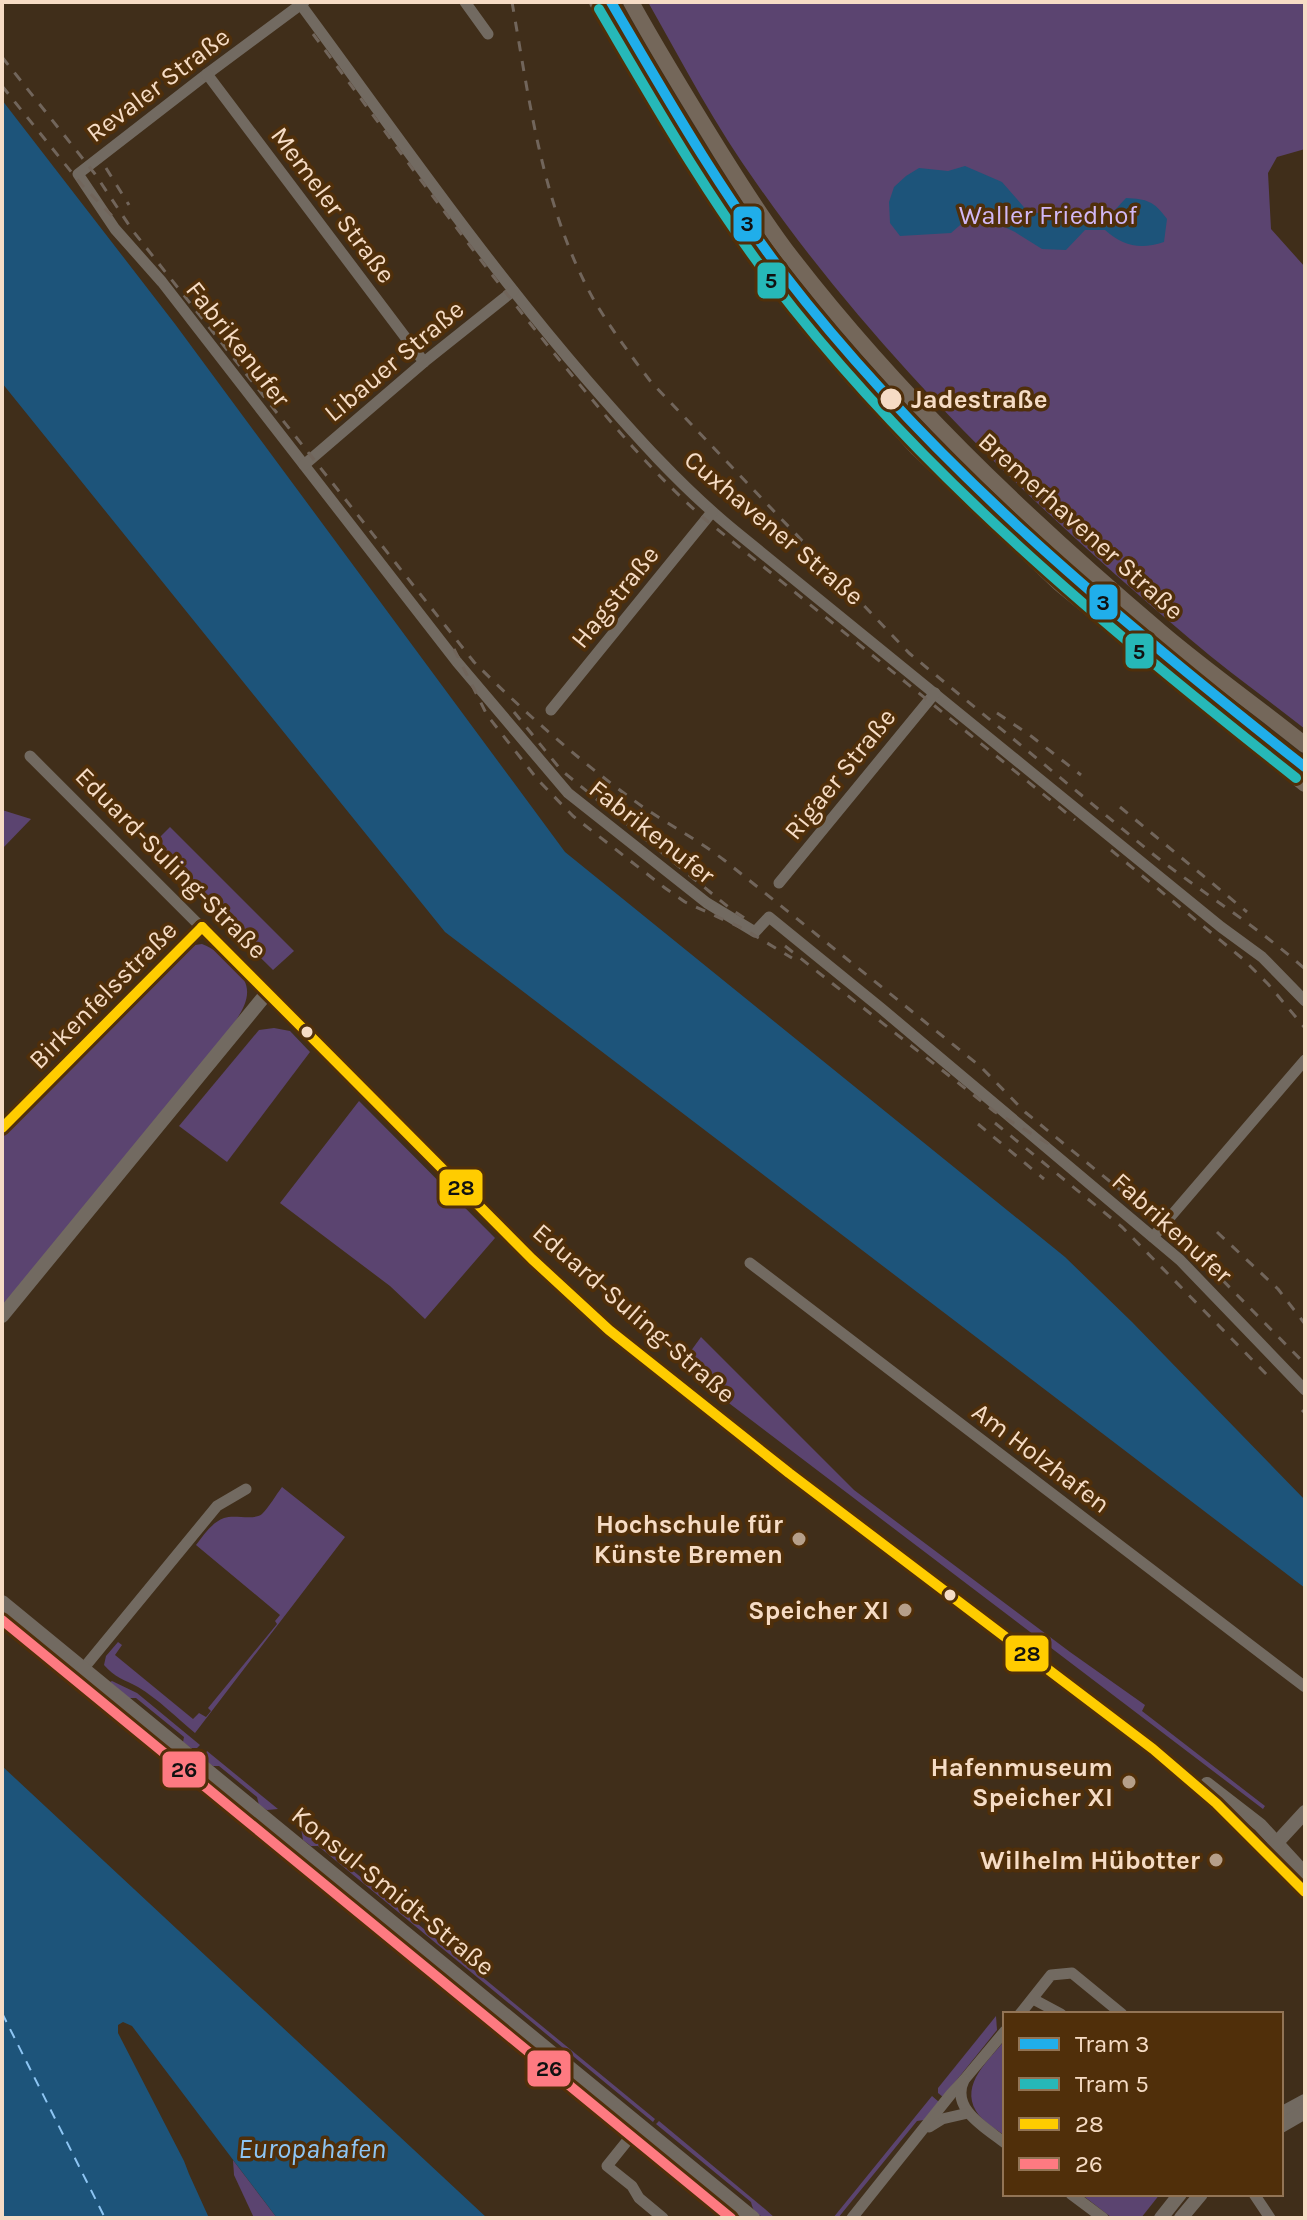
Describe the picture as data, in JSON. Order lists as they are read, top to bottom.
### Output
{
  "streets": {
    "main road": ["Bremerhavener Straße"],
    "street": [
      "Revaler Straße",
      "Memeler Straße",
      "Fabrikenufer",
      "Libauer Straße",
      "Cuxhavener Straße",
      "Hagstraße",
      "Rigaer Straße",
      "Eduard-Suling-Straße",
      "Birkenfelsstraße",
      "Am Holzhafen",
      "Konsul-Smidt-Straße"
    ]
  },
  "crossings": [
    ["Revaler Straße", "Memeler Straße"],
    ["Revaler Straße", "Fabrikenufer"],
    ["Revaler Straße", "Cuxhavener Straße"],
    ["Memeler Straße", "Libauer Straße"],
    ["Fabrikenufer", "Libauer Straße"],
    ["Libauer Straße", "Cuxhavener Straße"],
    ["Cuxhavener Straße", "Hagstraße"],
    ["Cuxhavener Straße", "Rigaer Straße"],
    ["Eduard-Suling-Straße", "Birkenfelsstraße"]
  ],
  "water": ["Europahafen"],
  "parks": ["Waller Friedhof"],
  "places": [
    "Jadestraße",
    "Hochschule für Künste Bremen",
    "Speicher XI",
    "Hafenmuseum Speicher XI",
    "Wilhelm Hübotter"
  ],
  "lines": [
    "tram line 3",
    "tram line 5",
    "transit line 28",
    "transit line 26"
  ],
  "legend": [
    "Tram 3",
    "Tram 5",
    "28",
    "26"
  ]
}
